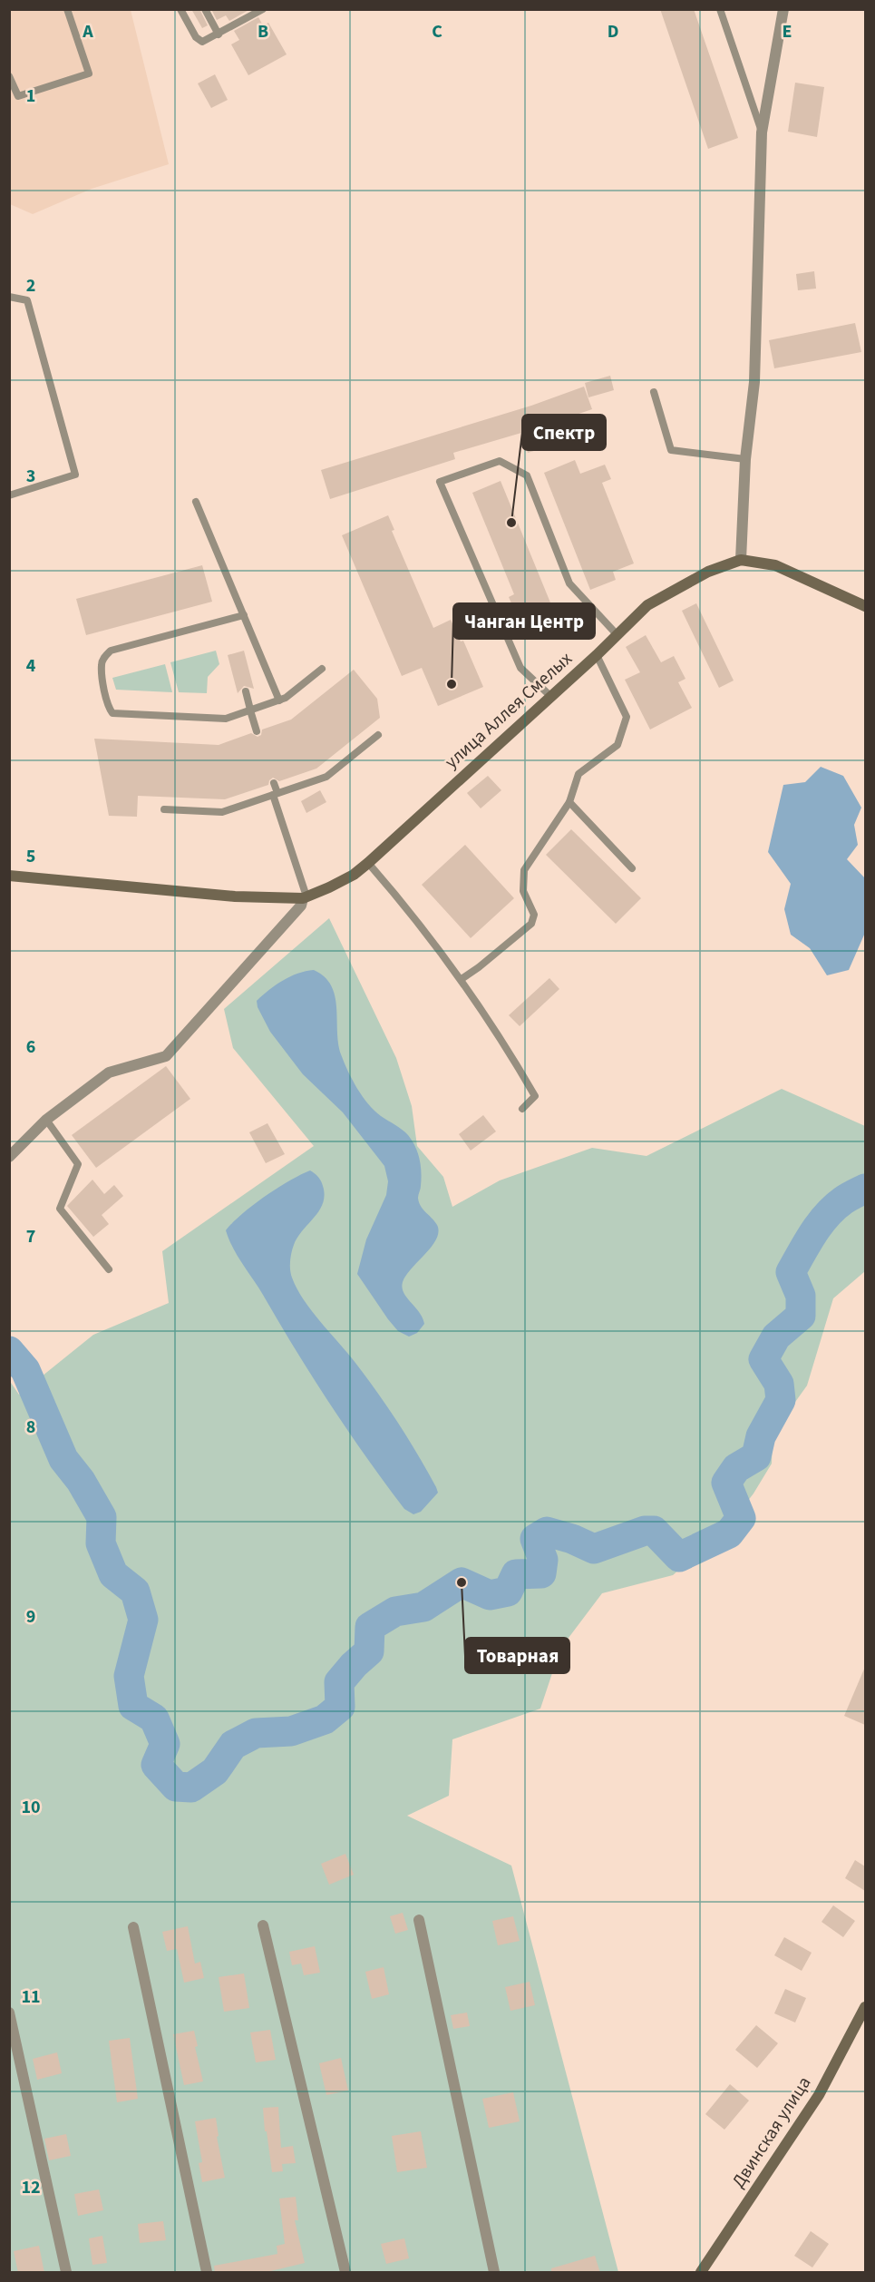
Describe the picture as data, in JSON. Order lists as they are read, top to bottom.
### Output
{
  "streets": {
    "main road": ["улица Аллея Смелых", "Двинская улица"]
  },
  "places": ["Спектр", "Чанган Центр", "Товарная"],
  "grid": {
    "columns": [
      "A",
      "B",
      "C",
      "D",
      "E"
    ],
    "rows": [
      "1",
      "2",
      "3",
      "4",
      "5",
      "6",
      "7",
      "8",
      "9",
      "10",
      "11",
      "12"
    ]
  }
}
